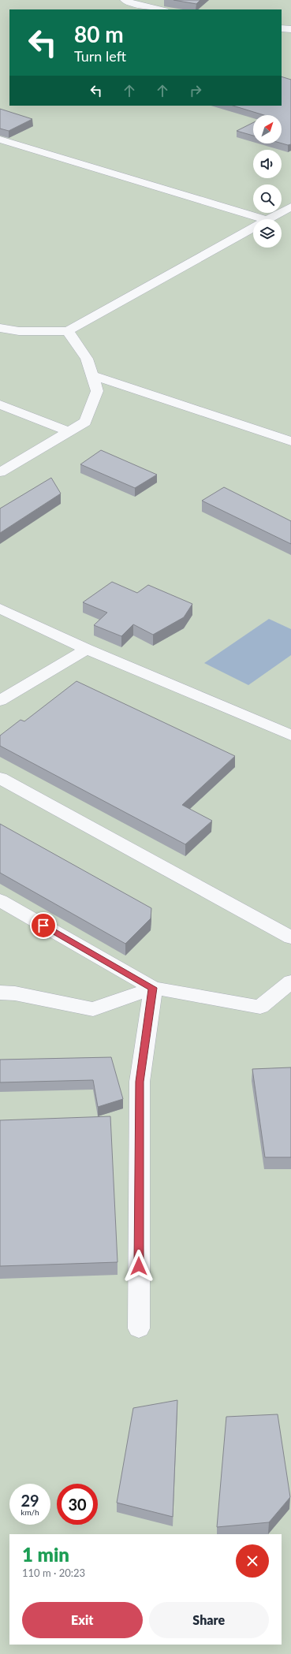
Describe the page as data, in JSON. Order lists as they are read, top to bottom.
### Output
{
  "north": "top right",
  "page": {
    "turn": ["80 m", "Turn left"],
    "speed": "29 km/h",
    "limit": "30",
    "heading": ["1 min", "110 m · 20:23"],
    "buttons": ["Exit", "Share"]
  }
}
